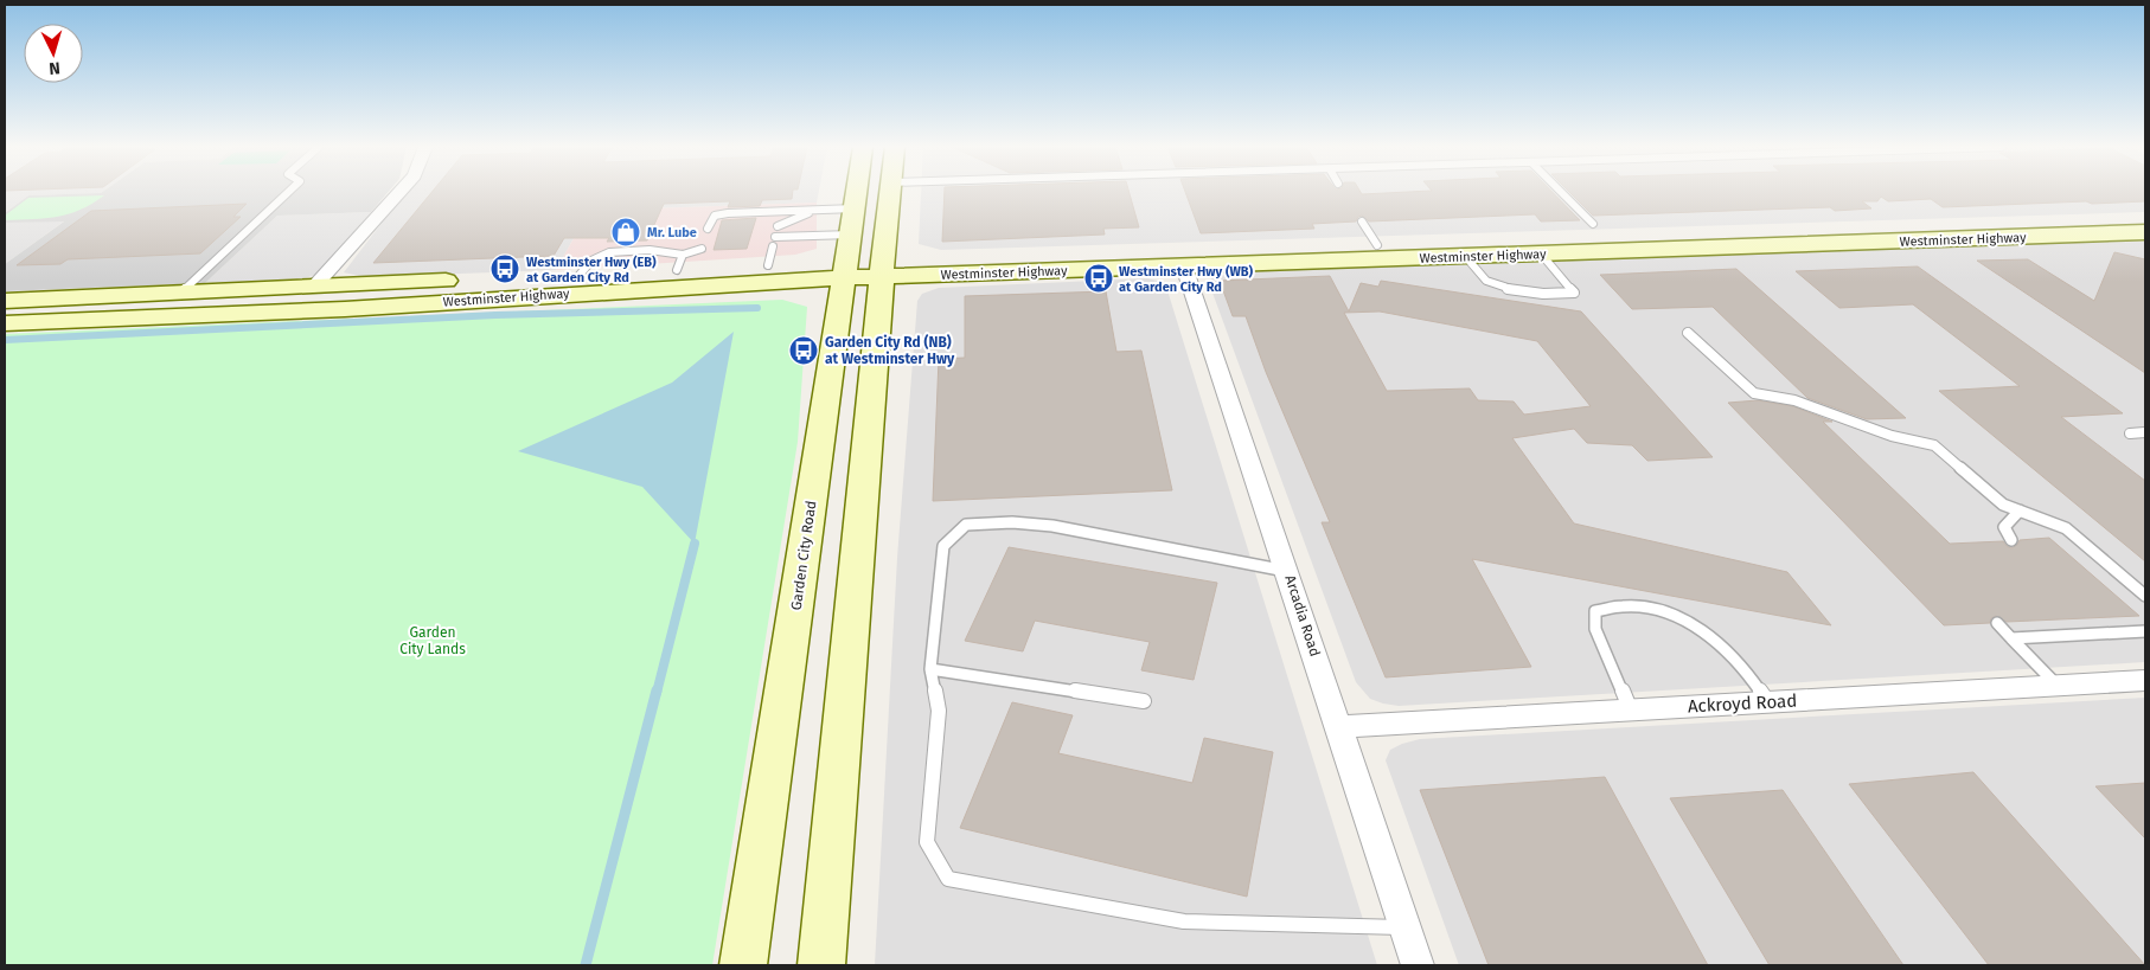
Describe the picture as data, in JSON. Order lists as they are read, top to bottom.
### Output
{
  "streets": {
    "main road": ["Westminster Highway", "Garden City Road"],
    "street": ["Arcadia Road", "Ackroyd Road"]
  },
  "crossings": [
    ["Westminster Highway", "Garden City Road"],
    ["Westminster Highway", "Arcadia Road"],
    ["Arcadia Road", "Ackroyd Road"]
  ],
  "parks": ["Garden City Lands"],
  "places": {
    "shop": ["Mr. Lube"],
    "bus stop": ["Westminster Hwy (EB) at Garden City Rd", "Westminster Hwy (WB) at Garden City Rd", "Garden City Rd (NB) at Westminster Hwy"]
  },
  "north": "bottom"
}
